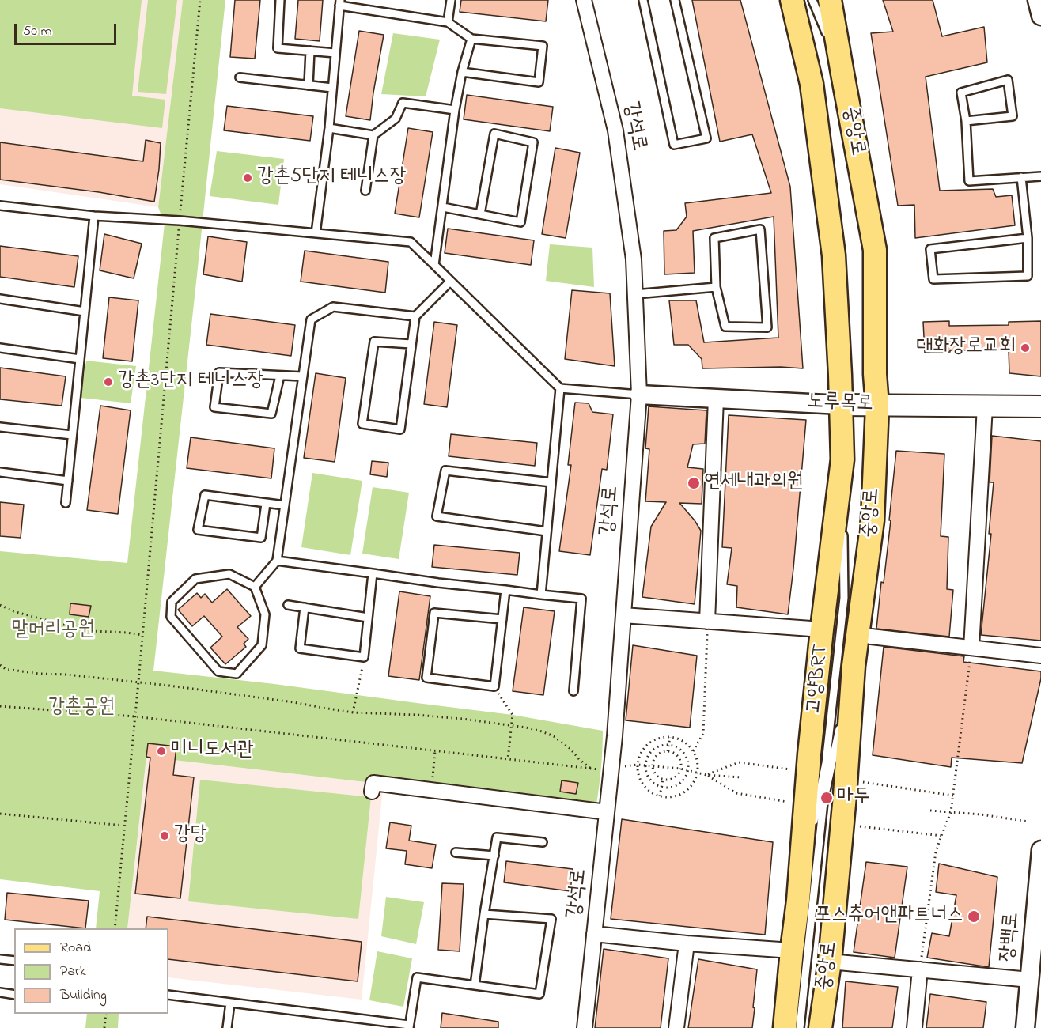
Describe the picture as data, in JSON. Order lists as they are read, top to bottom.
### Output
{
  "streets": {
    "main road": ["중앙로", "노루목로"],
    "street": ["강석로", "장백로"],
    "lane": ["고양BRT"]
  },
  "crossings": [
    ["강석로", "노루목로"],
    ["중앙로", "노루목로"],
    ["중앙로", "고양BRT"]
  ],
  "parks": ["말머리공원", "강촌공원"],
  "places": [
    "강촌5단지 테니스장",
    "대화장로교회",
    "강촌3단지 테니스장",
    "연세내과의원",
    "미니도서관",
    "마두",
    "강당",
    "포스츄어앤파트너스"
  ],
  "legend": ["Road", "Park", "Building"],
  "scale_bar": "50 m"
}
